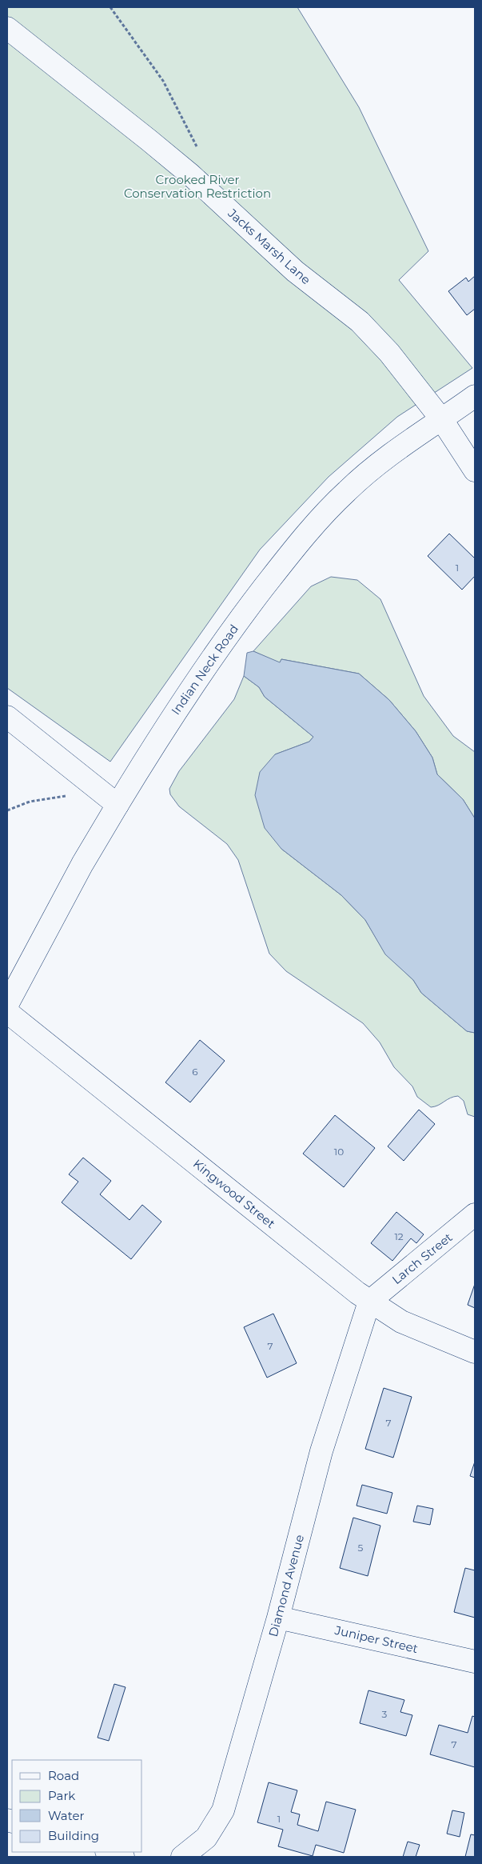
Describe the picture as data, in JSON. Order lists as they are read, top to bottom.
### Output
{
  "streets": {
    "street": [
      "Jacks Marsh Lane",
      "Indian Neck Road",
      "Kingwood Street",
      "Larch Street",
      "Diamond Avenue",
      "Juniper Street"
    ]
  },
  "crossings": [
    ["Jacks Marsh Lane", "Indian Neck Road"],
    ["Kingwood Street", "Larch Street"],
    ["Kingwood Street", "Diamond Avenue"],
    ["Larch Street", "Diamond Avenue"],
    ["Diamond Avenue", "Juniper Street"]
  ],
  "parks": ["Crooked River Conservation Restriction"],
  "house_numbers": [
    "1",
    "6",
    "10",
    "12",
    "7",
    "7",
    "5",
    "3",
    "7",
    "1"
  ],
  "legend": [
    "Road",
    "Park",
    "Water",
    "Building"
  ]
}
